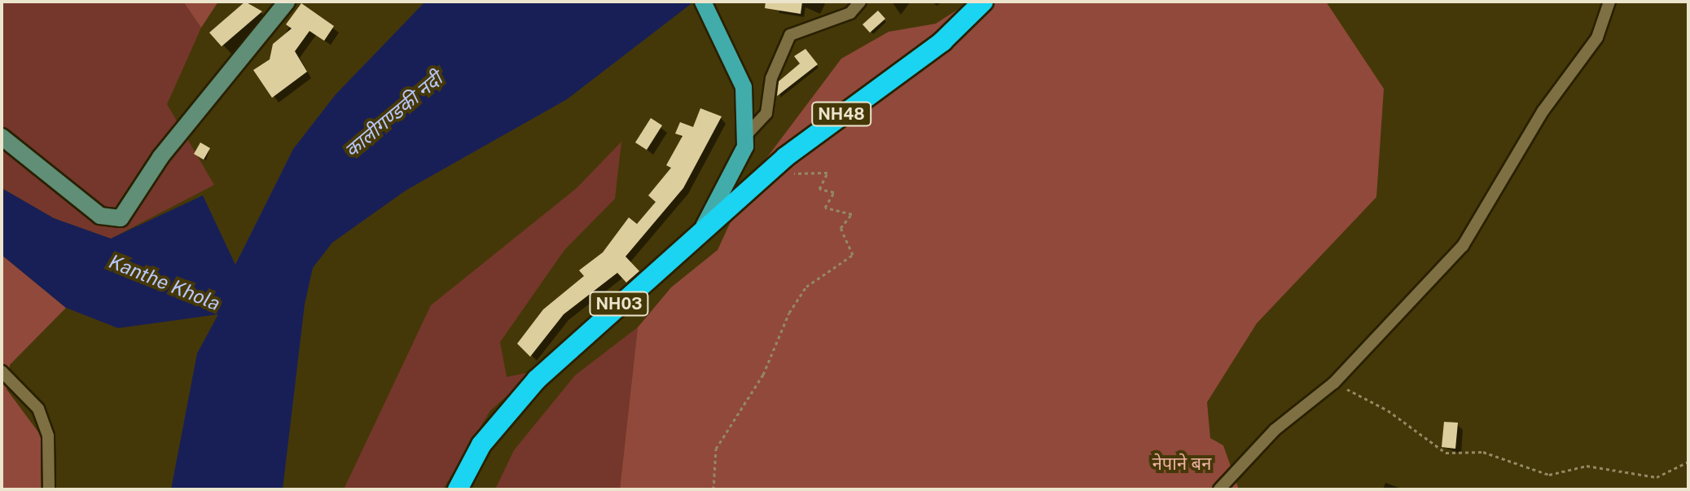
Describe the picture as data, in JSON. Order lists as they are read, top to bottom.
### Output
{
  "streets": {
    "highway": ["NH48", "NH03"]
  },
  "crossings": [
    ["NH48", "NH03"]
  ],
  "water": ["कालीगण्डकी नदी", "Kanthe Khola"],
  "parks": ["नेपाने बन"]
}
